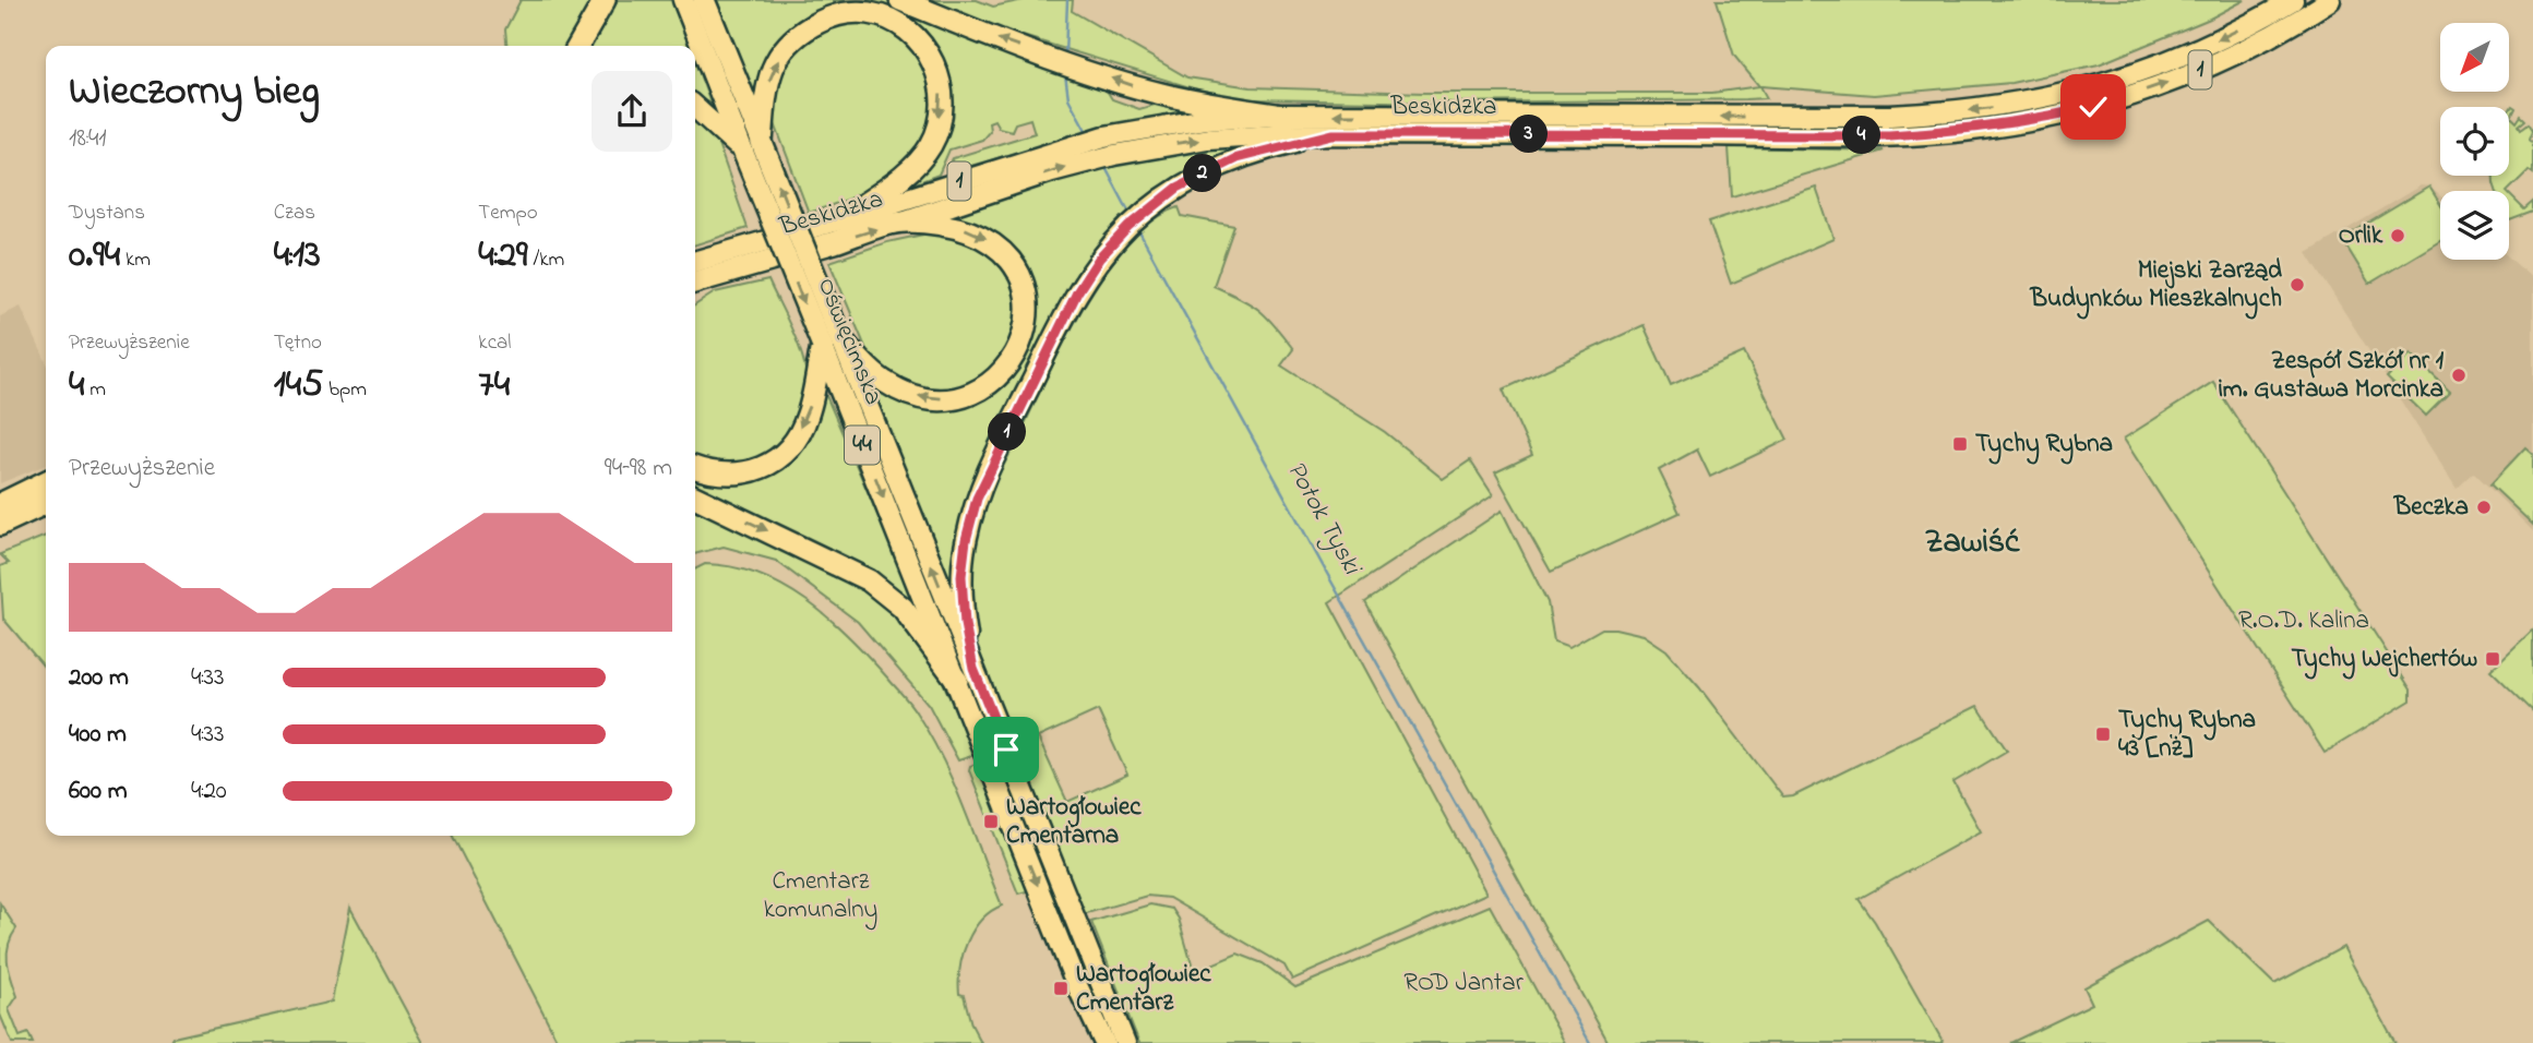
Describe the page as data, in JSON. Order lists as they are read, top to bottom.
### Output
{
  "streets": {
    "highway": [
      "1",
      "Beskidzka",
      "Oświęcimska",
      "44"
    ]
  },
  "districts": ["Zawiść"],
  "water": ["Potok Tyski"],
  "parks": ["R.O.D. Kalina", "Cmentarz komunalny", "ROD Jantar"],
  "places": {
    "other": [
      "Orlik",
      "Miejski Zarząd Budynków Mieszkalnych",
      "Zespół Szkół nr 1 im. Gustawa Morcinka",
      "Beczka"
    ],
    "transit": [
      "Tychy Rybna",
      "Tychy Wejchertów",
      "Tychy Rybna 43 [nż]",
      "Wartogłowiec Cmentarna",
      "Wartogłowiec Cmentarz"
    ]
  },
  "north": "bottom left",
  "page": {
    "heading": ["Wieczorny bieg", "18:41"],
    "pins": [
      "3",
      "4",
      "2",
      "1"
    ],
    "stats": [
      ["Dystans", "0.94 km"],
      ["Czas", "4:13"],
      ["Tempo", "4:29 /km"],
      ["Przewyższenie", "4 m"],
      ["Tętno", "145 bpm"],
      ["kcal", "74"]
    ],
    "chart": ["Przewyższenie", "94–98 m"],
    "list": [
      {
        "name": "200 m",
        "note": "4:33"
      },
      {
        "name": "400 m",
        "note": "4:33"
      },
      {
        "name": "600 m",
        "note": "4:20"
      }
    ]
  }
}
